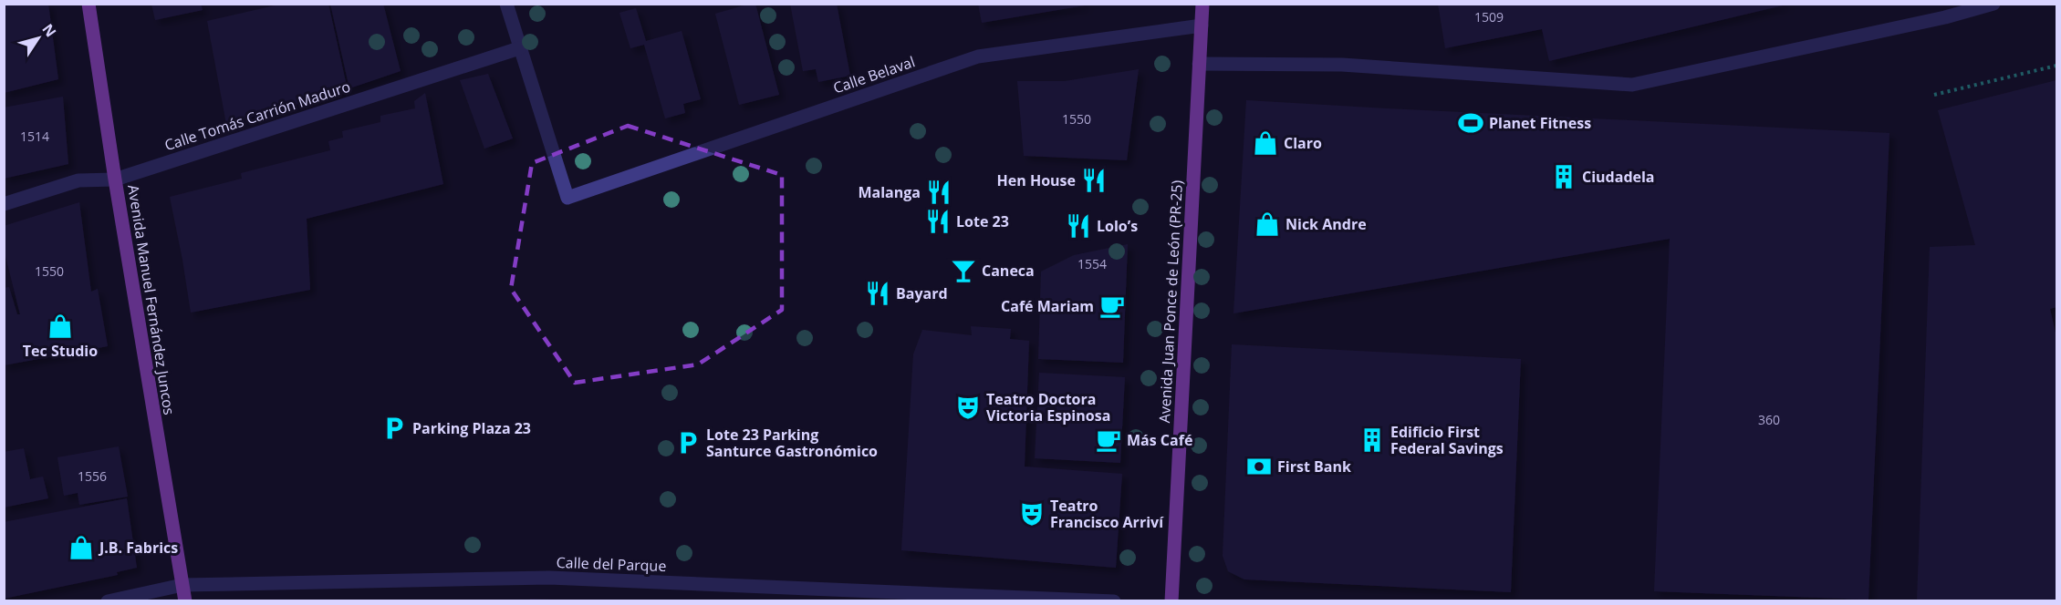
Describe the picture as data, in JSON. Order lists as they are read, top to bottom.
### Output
{
  "streets": {
    "main road": ["Avenida Manuel Fernández Juncos", "Avenida Juan Ponce de León (PR-25)"],
    "street": ["Calle Belaval", "Calle Tomás Carrión Maduro", "Calle del Parque"]
  },
  "crossings": [
    ["Calle Belaval", "Calle Tomás Carrión Maduro"],
    ["Calle Belaval", "Avenida Juan Ponce de León (PR-25)"],
    ["Calle Tomás Carrión Maduro", "Avenida Manuel Fernández Juncos"],
    ["Avenida Manuel Fernández Juncos", "Calle del Parque"]
  ],
  "places": {
    "sports": ["Planet Fitness"],
    "shop": [
      "Claro",
      "Nick Andre",
      "Tec Studio",
      "J.B. Fabrics"
    ],
    "building": ["Ciudadela", "Edificio First Federal Savings"],
    "restaurant": [
      "Hen House",
      "Malanga",
      "Lote 23",
      "Lolo’s",
      "Bayard"
    ],
    "bar": ["Caneca"],
    "cafe": ["Café Mariam", "Más Café"],
    "theatre": ["Teatro Doctora Victoria Espinosa", "Teatro Francisco Arriví"],
    "parking": ["Parking Plaza 23", "Lote 23 Parking Santurce Gastronómico"],
    "bank": ["First Bank"]
  },
  "house_numbers": [
    "1509",
    "1550",
    "1514",
    "1554",
    "1550",
    "360",
    "1556"
  ],
  "north": "top right"
}
